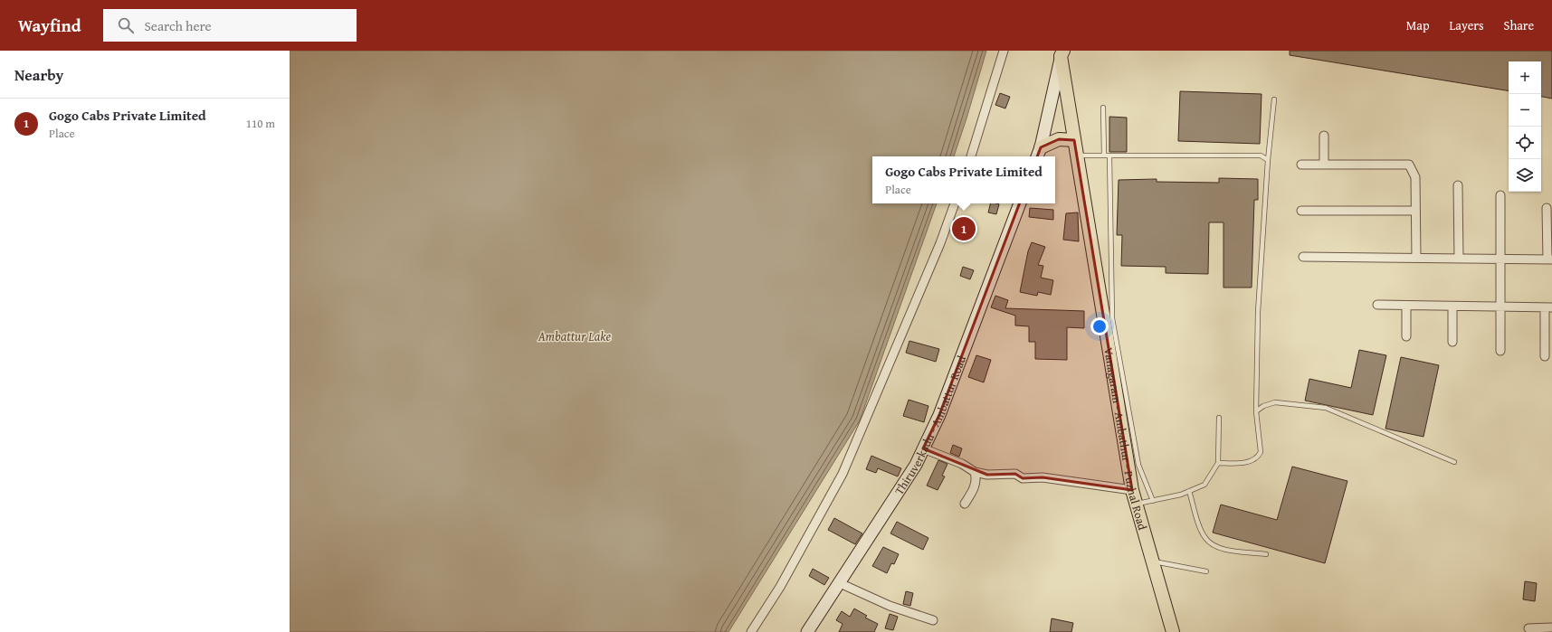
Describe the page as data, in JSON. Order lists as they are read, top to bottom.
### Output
{
  "streets": {
    "main road": ["Thiruverkadu - Ambattur Road", "Vanagaram - Ambathur - Puzhal Road"]
  },
  "water": ["Ambattur Lake"],
  "page": {
    "header": "Wayfind",
    "search": "Search here",
    "nav": ["Map", "Layers", "Share"],
    "heading": "Nearby",
    "map_buttons": ["+", "−"],
    "list": [
      {
        "mark": "1",
        "name": "Gogo Cabs Private Limited",
        "note": "Place",
        "value": "110 m"
      }
    ],
    "popup": ["Gogo Cabs Private Limited", "Place"],
    "pins": "1"
  }
}
